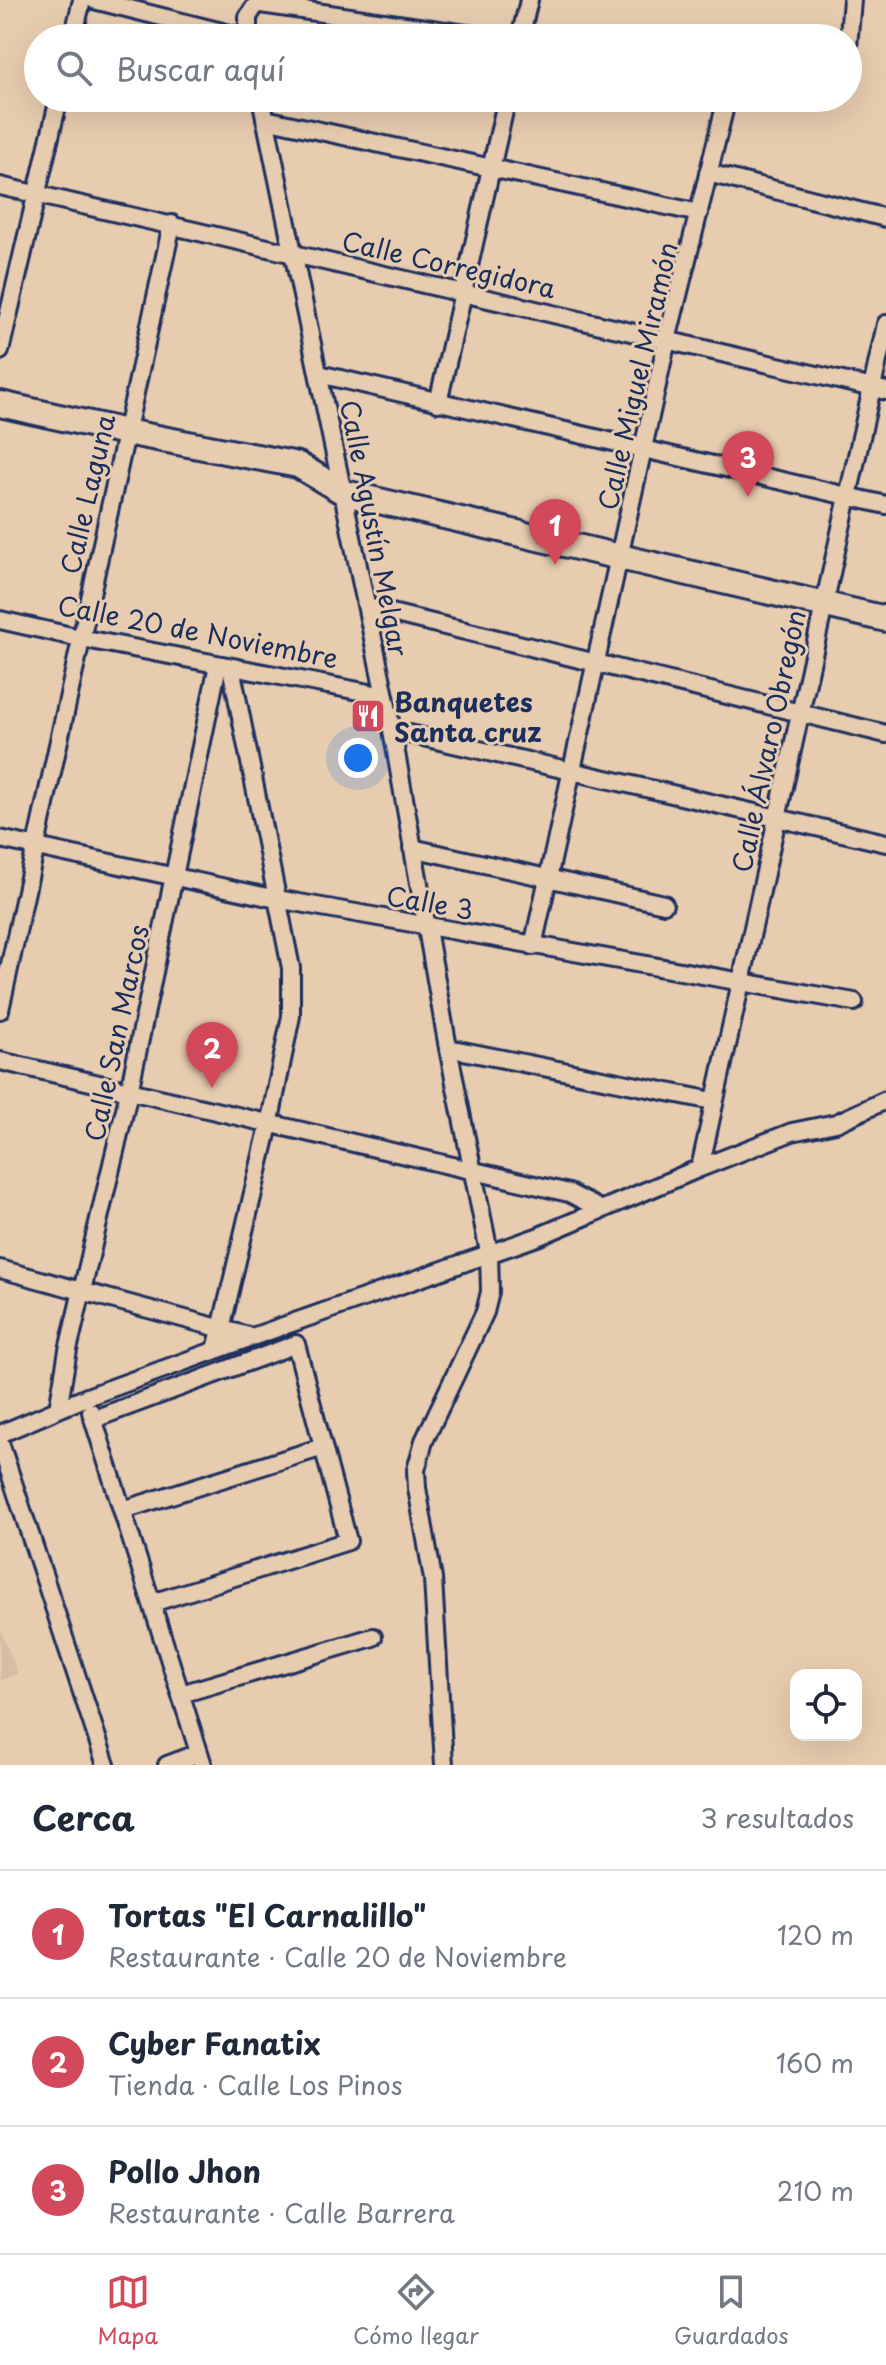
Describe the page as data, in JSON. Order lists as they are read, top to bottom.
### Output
{
  "streets": {
    "street": [
      "Calle Corregidora",
      "Calle Miguel Miramón",
      "Calle Laguna",
      "Calle Agustín Melgar",
      "Calle 20 de Noviembre",
      "Calle Álvaro Obregón",
      "Calle 3",
      "Calle San Marcos"
    ]
  },
  "crossings": [
    ["Calle Corregidora", "Calle Miguel Miramón"],
    ["Calle Corregidora", "Calle Laguna"],
    ["Calle Corregidora", "Calle Agustín Melgar"],
    ["Calle Corregidora", "Calle Álvaro Obregón"],
    ["Calle Miguel Miramón", "Calle 3"],
    ["Calle Laguna", "Calle 20 de Noviembre"],
    ["Calle Laguna", "Calle 3"],
    ["Calle Agustín Melgar", "Calle 20 de Noviembre"],
    ["Calle Agustín Melgar", "Calle 3"],
    ["Calle 20 de Noviembre", "Calle San Marcos"],
    ["Calle Álvaro Obregón", "Calle 3"],
    ["Calle 3", "Calle San Marcos"]
  ],
  "places": {
    "restaurant": ["Banquetes Santa cruz"]
  },
  "page": {
    "search": "Buscar aquí",
    "pins": ["3", "1", "2"],
    "heading": ["Cerca", "3 resultados"],
    "list": [
      {
        "mark": "1",
        "name": "Tortas \"El Carnalillo\"",
        "note": "Restaurante · Calle 20 de Noviembre",
        "value": "120 m"
      },
      {
        "mark": "2",
        "name": "Cyber Fanatix",
        "note": "Tienda · Calle Los Pinos",
        "value": "160 m"
      },
      {
        "mark": "3",
        "name": "Pollo Jhon",
        "note": "Restaurante · Calle Barrera",
        "value": "210 m"
      }
    ],
    "nav": ["Mapa", "Cómo llegar", "Guardados"]
  }
}
